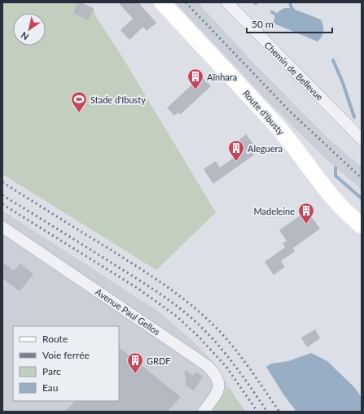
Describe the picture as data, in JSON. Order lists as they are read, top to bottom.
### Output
{
  "streets": {
    "street": ["Chemin de Bellevue", "Route d'Ibusty", "Avenue Paul Gellos"]
  },
  "places": {
    "building": [
      "Aïnhara",
      "Aleguera",
      "Madeleine",
      "GRDF"
    ],
    "sports": ["Stade d'Ibusty"]
  },
  "legend": [
    "Route",
    "Voie ferrée",
    "Parc",
    "Eau"
  ],
  "scale_bar": "50 m",
  "north": "bottom left"
}
